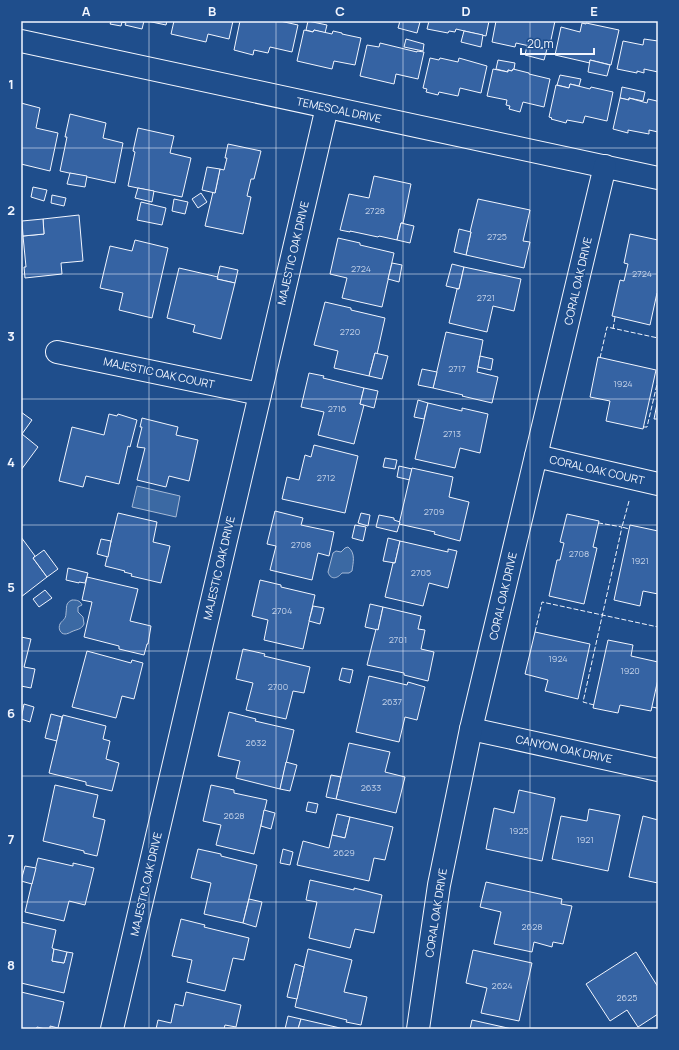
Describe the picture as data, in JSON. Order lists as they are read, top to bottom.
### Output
{
  "streets": {
    "street": [
      "TEMESCAL DRIVE",
      "MAJESTIC OAK DRIVE",
      "CORAL OAK DRIVE",
      "MAJESTIC OAK COURT",
      "CORAL OAK COURT",
      "CANYON OAK DRIVE"
    ]
  },
  "crossings": [
    ["TEMESCAL DRIVE", "MAJESTIC OAK DRIVE"],
    ["TEMESCAL DRIVE", "CORAL OAK DRIVE"],
    ["MAJESTIC OAK DRIVE", "MAJESTIC OAK COURT"],
    ["CORAL OAK DRIVE", "CORAL OAK COURT"],
    ["CORAL OAK DRIVE", "CANYON OAK DRIVE"]
  ],
  "house_numbers": [
    "2728",
    "2725",
    "2724",
    "2724",
    "2721",
    "2720",
    "2717",
    "1924",
    "2716",
    "2713",
    "2712",
    "2709",
    "2708",
    "2708",
    "1921",
    "2705",
    "2704",
    "2701",
    "1924",
    "1920",
    "2700",
    "2637",
    "2632",
    "2633",
    "2628",
    "1925",
    "1921",
    "2629",
    "2628",
    "2624",
    "2625"
  ],
  "scale_bar": "20 m",
  "grid": {
    "columns": [
      "A",
      "B",
      "C",
      "D",
      "E"
    ],
    "rows": [
      "1",
      "2",
      "3",
      "4",
      "5",
      "6",
      "7",
      "8"
    ]
  }
}
